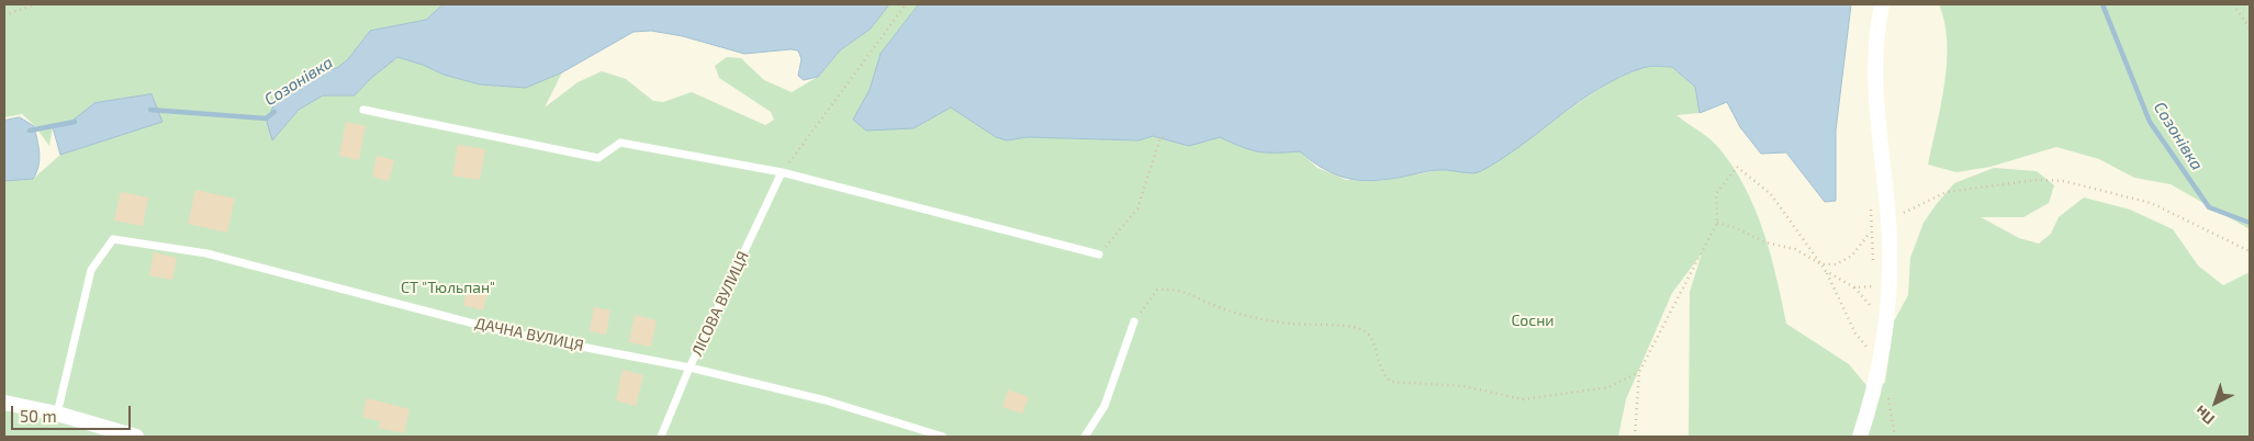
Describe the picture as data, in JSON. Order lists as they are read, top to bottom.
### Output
{
  "streets": {
    "lane": ["ЛІСОВА ВУЛИЦЯ", "ДАЧНА ВУЛИЦЯ"]
  },
  "crossings": [
    ["ЛІСОВА ВУЛИЦЯ", "ДАЧНА ВУЛИЦЯ"]
  ],
  "water": ["Созонівка"],
  "parks": ["СТ \"Тюльпан\"", "Сосни"],
  "scale_bar": "50 m",
  "north": "bottom left"
}
